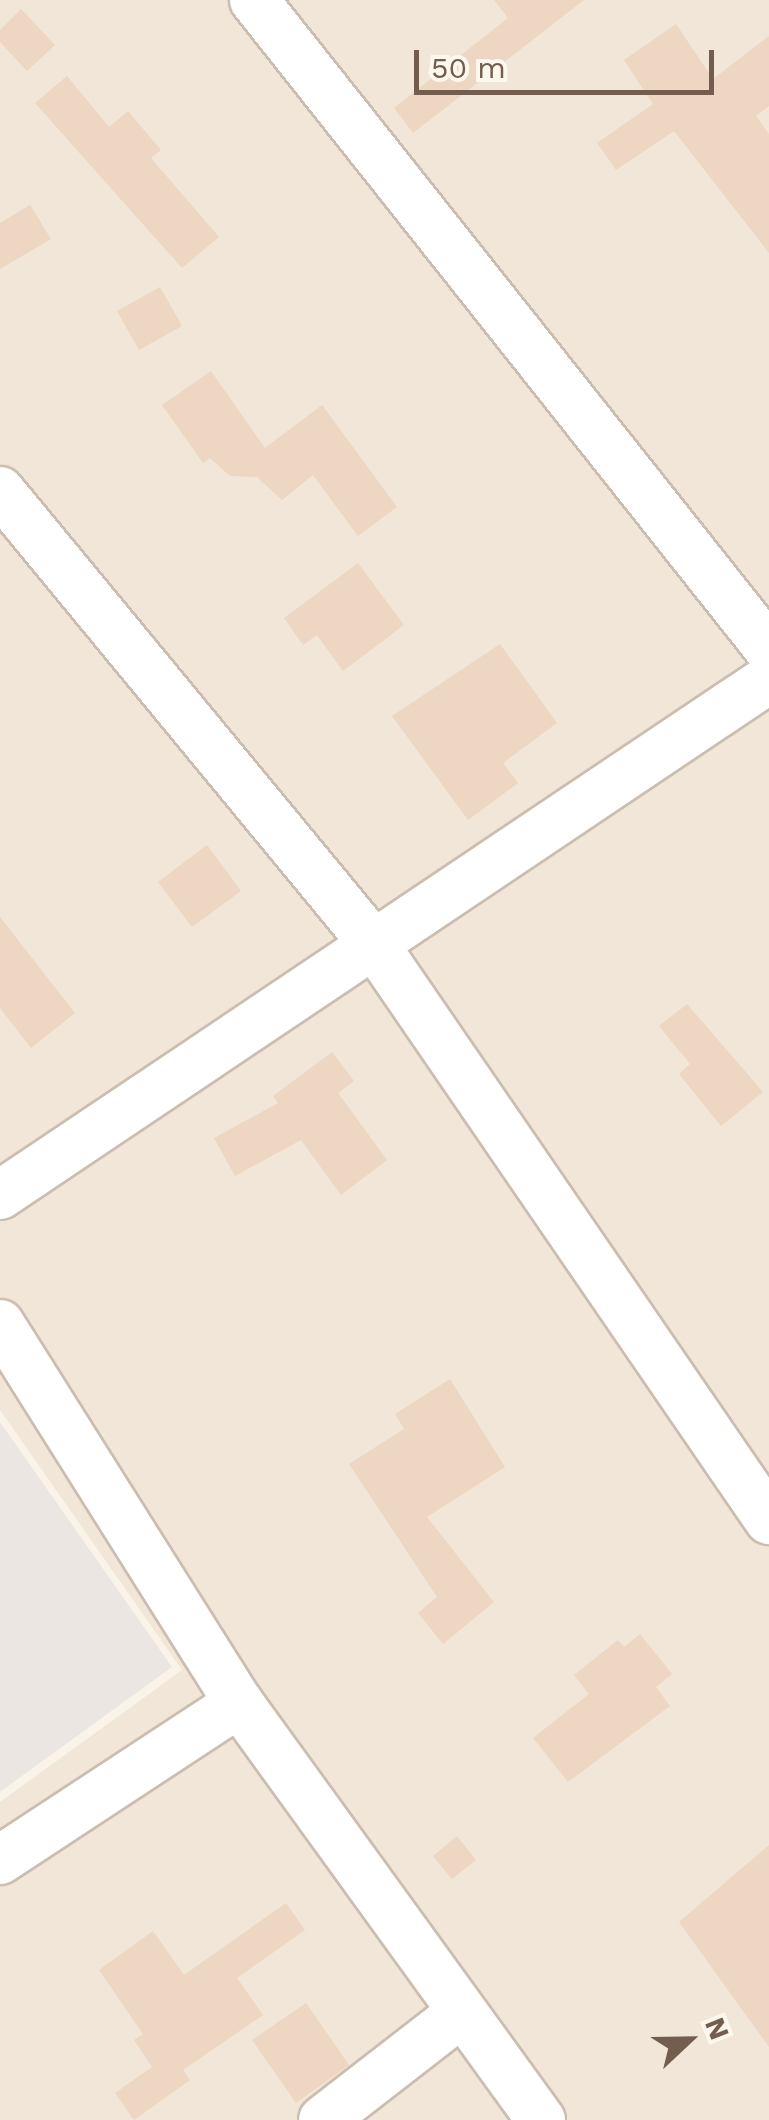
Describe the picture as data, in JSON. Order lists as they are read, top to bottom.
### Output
{
  "scale_bar": "50 m",
  "north": "right"
}
